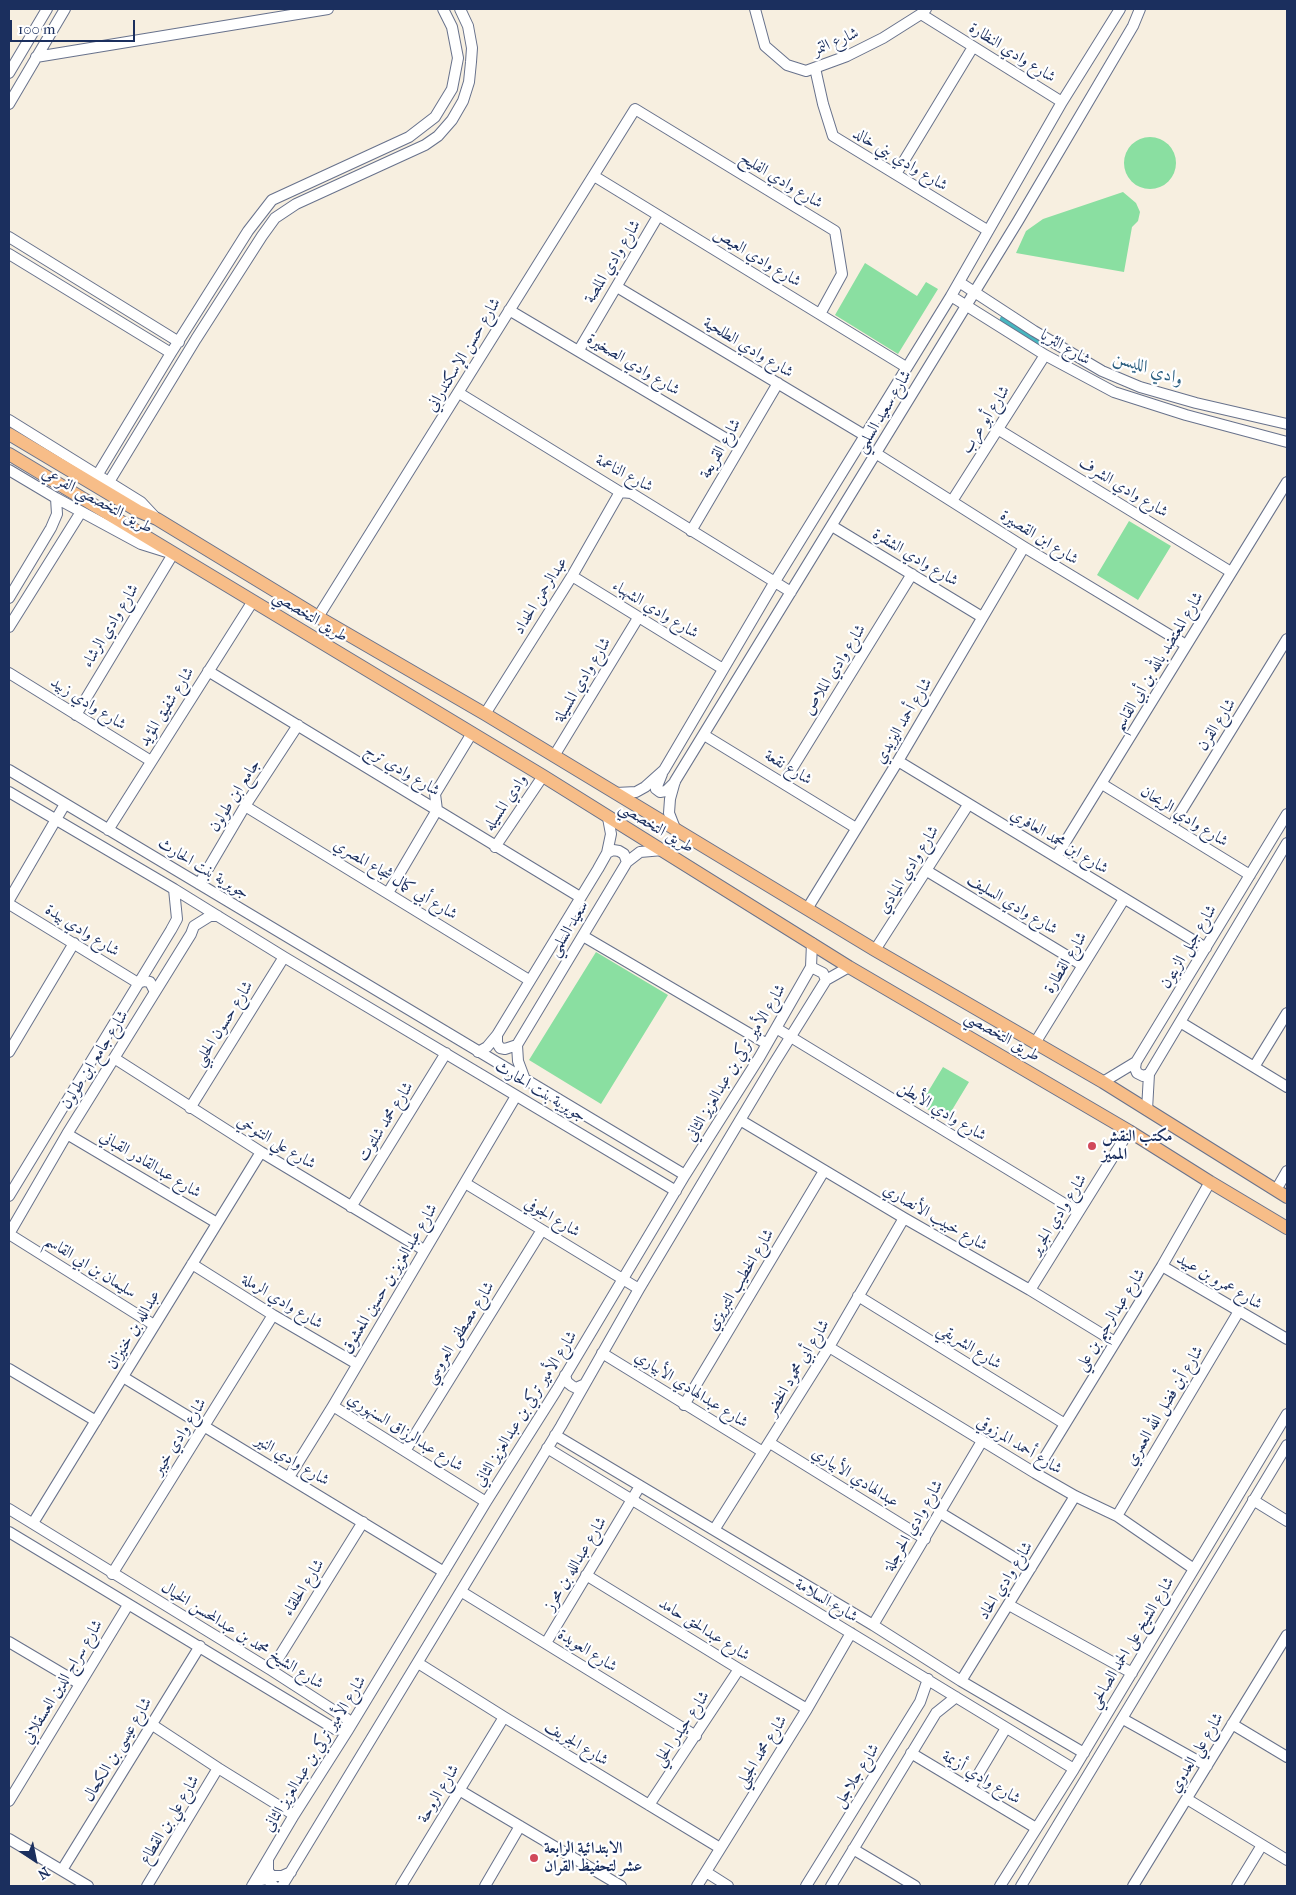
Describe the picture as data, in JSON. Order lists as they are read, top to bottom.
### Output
{
  "streets": {
    "main road": ["طريق التخصصي"],
    "street": [
      "شارع التمر",
      "شارع وادي النظارة",
      "شارع وادي بني خالد",
      "شارع وادي الفليح",
      "شارع وادي العيص",
      "شارع وادي الملصة",
      "شارع وادي الطلحية",
      "شارع الثريا",
      "شارع حسن الإسكندراني",
      "شارع وادي الصخيرة",
      "شارع سعيد السلمي",
      "شارع أبو عرب",
      "شارع القريعة",
      "شارع الناعمة",
      "شارع وادي الشرف",
      "طريق التخصصي الفرعي",
      "شارع ابن القصيرة",
      "شارع وادي الشقرة",
      "عبدالرحمن الحداد",
      "شارع وادي الشهباء",
      "شارع وادي الرشاء",
      "شارع المعتضد بالله بن أبي القاسم",
      "شارع وادي الملاص",
      "شارع وادي المسيلة",
      "شارع وادي زبيد",
      "شارع شفيق المؤيد",
      "شارع أحمد اليزيدي",
      "شارع القرن",
      "شارع نقعة",
      "شارع وادي ترج",
      "جامع ابن طولون",
      "وادي المسيله",
      "شارع وادي الريحان",
      "شارع ابن محمد العافري",
      "جويرية بنت الحارث",
      "شارع وادي الميادي",
      "شارع أبي كمال شجاع المصري",
      "شارع وادي السليف",
      "سعيد السلمي",
      "شارع وادي بيدة",
      "شارع جبل الزيتون",
      "شارع القطارة",
      "شارع حسون الحلبي",
      "شارع جامع ابن طولون",
      "شارع الأمير تركي بن عبدالعزيز الثاني",
      "شارع وادي الأبطن",
      "شارع محمد شلتوت",
      "شارع علي التنوخي",
      "شارع عبدالقادر القباني",
      "شارع وادي الجرير",
      "شارع الجوفي",
      "شارع خبيب الأنصاري",
      "سليمان بن ابي القاسم",
      "شارع عبدالعزيز بن حسين المعشوق",
      "شارع الخطيب التبريزي",
      "شارع عمرو بن عبيد",
      "شارع وادي الرملة",
      "شارع عبدالرحيم بن علي",
      "عبدالله بن خنيزان",
      "شارع مصطفى العروسي",
      "شارع الشريقي",
      "شارع أبي محمود الخضر",
      "شارع عبدالهادي الأبياري",
      "شارع أبن فضل الله العمري",
      "شارع عبدالرزاق السنهوري",
      "شارع وادي خيبر",
      "شارع أحمد المرزوقي",
      "شارع وادي النير",
      "عبدالهادي الأبياري",
      "شارع وادي الحرجلة",
      "شارع عبدالله بن محرز",
      "شارع وادي الحاد",
      "شارع الحلقاء",
      "شارع السلامة",
      "شارع عبدالحق حامد",
      "شارع الشيخ محمد بن عبدالمحسن الخيال",
      "شارع الشيخ على الحمد الصالحي",
      "شارع العويدة",
      "شارع سراج الدين العسقلاني",
      "شارع حيدر الحلي",
      "شارع الجريف",
      "شارع عيسى بن الكحال",
      "شارع محمد الجيلي",
      "شارع علي العدوي",
      "شارع جلاجل",
      "شارع وادي أزيمة",
      "شارع الروحة",
      "شارع علي بن القطاع"
    ]
  },
  "crossings": [
    ["شارع التمر", "شارع وادي النظارة"],
    ["شارع التمر", "شارع وادي بني خالد"],
    ["شارع وادي النظارة", "شارع سعيد السلمي"],
    ["شارع وادي بني خالد", "شارع سعيد السلمي"],
    ["شارع وادي الفليح", "شارع وادي العيص"],
    ["شارع وادي الفليح", "شارع حسن الإسكندراني"],
    ["شارع وادي العيص", "شارع وادي الملصة"],
    ["شارع وادي العيص", "شارع حسن الإسكندراني"],
    ["شارع وادي العيص", "شارع سعيد السلمي"],
    ["شارع وادي الملصة", "شارع وادي الطلحية"],
    ["شارع وادي الملصة", "شارع وادي الصخيرة"],
    ["شارع وادي الطلحية", "شارع سعيد السلمي"],
    ["شارع وادي الطلحية", "شارع القريعة"],
    ["شارع الثريا", "شارع سعيد السلمي"],
    ["شارع الثريا", "شارع أبو عرب"],
    ["شارع حسن الإسكندراني", "شارع وادي الصخيرة"],
    ["شارع حسن الإسكندراني", "شارع الناعمة"],
    ["شارع حسن الإسكندراني", "طريق التخصصي"],
    ["شارع وادي الصخيرة", "شارع القريعة"],
    ["شارع سعيد السلمي", "شارع الناعمة"],
    ["شارع سعيد السلمي", "شارع ابن القصيرة"],
    ["شارع سعيد السلمي", "شارع وادي الشقرة"],
    ["شارع سعيد السلمي", "شارع وادي الشهباء"],
    ["شارع سعيد السلمي", "طريق التخصصي"],
    ["شارع سعيد السلمي", "شارع نقعة"],
    ["شارع أبو عرب", "شارع وادي الشرف"],
    ["شارع أبو عرب", "شارع ابن القصيرة"],
    ["شارع القريعة", "شارع الناعمة"],
    ["شارع الناعمة", "عبدالرحمن الحداد"],
    ["شارع وادي الشرف", "شارع المعتضد بالله بن أبي القاسم"],
    ["طريق التخصصي الفرعي", "طريق التخصصي"],
    ["طريق التخصصي الفرعي", "شارع وادي الرشاء"],
    ["شارع ابن القصيرة", "شارع المعتضد بالله بن أبي القاسم"],
    ["شارع ابن القصيرة", "شارع أحمد اليزيدي"],
    ["شارع وادي الشقرة", "شارع وادي الملاص"],
    ["شارع وادي الشقرة", "شارع أحمد اليزيدي"],
    ["عبدالرحمن الحداد", "شارع وادي الشهباء"],
    ["عبدالرحمن الحداد", "طريق التخصصي"],
    ["شارع وادي الشهباء", "شارع وادي المسيلة"],
    ["طريق التخصصي", "شارع وادي الرشاء"],
    ["طريق التخصصي", "شارع وادي المسيلة"],
    ["طريق التخصصي", "شارع شفيق المؤيد"],
    ["طريق التخصصي", "شارع أحمد اليزيدي"],
    ["طريق التخصصي", "وادي المسيله"],
    ["طريق التخصصي", "شارع وادي الميادي"],
    ["طريق التخصصي", "سعيد السلمي"],
    ["طريق التخصصي", "شارع جبل الزيتون"],
    ["طريق التخصصي", "شارع القطارة"],
    ["طريق التخصصي", "شارع الأمير تركي بن عبدالعزيز الثاني"],
    ["طريق التخصصي", "شارع وادي الجرير"],
    ["طريق التخصصي", "شارع عبدالرحيم بن علي"],
    ["شارع وادي الرشاء", "شارع وادي زبيد"],
    ["شارع المعتضد بالله بن أبي القاسم", "شارع وادي الريحان"],
    ["شارع المعتضد بالله بن أبي القاسم", "شارع ابن محمد العافري"],
    ["شارع وادي الملاص", "شارع نقعة"],
    ["شارع وادي زبيد", "شارع شفيق المؤيد"],
    ["شارع شفيق المؤيد", "شارع وادي ترج"],
    ["شارع شفيق المؤيد", "جويرية بنت الحارث"],
    ["شارع أحمد اليزيدي", "شارع نقعة"],
    ["شارع أحمد اليزيدي", "شارع ابن محمد العافري"],
    ["شارع القرن", "شارع وادي الريحان"],
    ["شارع وادي ترج", "جامع ابن طولون"],
    ["شارع وادي ترج", "وادي المسيله"],
    ["شارع وادي ترج", "سعيد السلمي"],
    ["جامع ابن طولون", "جويرية بنت الحارث"],
    ["جامع ابن طولون", "شارع أبي كمال شجاع المصري"],
    ["شارع وادي الريحان", "شارع جبل الزيتون"],
    ["شارع ابن محمد العافري", "شارع وادي الميادي"],
    ["شارع ابن محمد العافري", "شارع جبل الزيتون"],
    ["شارع ابن محمد العافري", "شارع القطارة"],
    ["جويرية بنت الحارث", "سعيد السلمي"],
    ["جويرية بنت الحارث", "شارع حسون الحلبي"],
    ["جويرية بنت الحارث", "شارع جامع ابن طولون"],
    ["جويرية بنت الحارث", "شارع الأمير تركي بن عبدالعزيز الثاني"],
    ["جويرية بنت الحارث", "شارع محمد شلتوت"],
    ["جويرية بنت الحارث", "شارع عبدالعزيز بن حسين المعشوق"],
    ["شارع وادي الميادي", "شارع وادي السليف"],
    ["شارع أبي كمال شجاع المصري", "سعيد السلمي"],
    ["شارع وادي السليف", "شارع القطارة"],
    ["شارع وادي بيدة", "شارع جامع ابن طولون"],
    ["شارع حسون الحلبي", "شارع علي التنوخي"],
    ["شارع جامع ابن طولون", "شارع علي التنوخي"],
    ["شارع جامع ابن طولون", "شارع عبدالقادر القباني"],
    ["شارع جامع ابن طولون", "سليمان بن ابي القاسم"],
    ["شارع الأمير تركي بن عبدالعزيز الثاني", "شارع وادي الأبطن"],
    ["شارع الأمير تركي بن عبدالعزيز الثاني", "شارع الجوفي"],
    ["شارع الأمير تركي بن عبدالعزيز الثاني", "شارع خبيب الأنصاري"],
    ["شارع الأمير تركي بن عبدالعزيز الثاني", "شارع عبدالهادي الأبياري"],
    ["شارع الأمير تركي بن عبدالعزيز الثاني", "شارع عبدالرزاق السنهوري"],
    ["شارع الأمير تركي بن عبدالعزيز الثاني", "شارع وادي النير"],
    ["شارع الأمير تركي بن عبدالعزيز الثاني", "شارع السلامة"],
    ["شارع الأمير تركي بن عبدالعزيز الثاني", "شارع العويدة"],
    ["شارع الأمير تركي بن عبدالعزيز الثاني", "شارع الجريف"],
    ["شارع وادي الأبطن", "شارع وادي الجرير"],
    ["شارع محمد شلتوت", "شارع علي التنوخي"],
    ["شارع علي التنوخي", "شارع عبدالعزيز بن حسين المعشوق"],
    ["شارع علي التنوخي", "عبدالله بن خنيزان"],
    ["شارع عبدالقادر القباني", "عبدالله بن خنيزان"],
    ["شارع وادي الجرير", "شارع خبيب الأنصاري"],
    ["شارع الجوفي", "شارع عبدالعزيز بن حسين المعشوق"],
    ["شارع الجوفي", "شارع مصطفى العروسي"],
    ["شارع خبيب الأنصاري", "شارع الخطيب التبريزي"],
    ["شارع خبيب الأنصاري", "شارع عبدالرحيم بن علي"],
    ["شارع خبيب الأنصاري", "شارع أبي محمود الخضر"],
    ["سليمان بن ابي القاسم", "عبدالله بن خنيزان"],
    ["شارع عبدالعزيز بن حسين المعشوق", "شارع وادي الرملة"],
    ["شارع عبدالعزيز بن حسين المعشوق", "شارع عبدالرزاق السنهوري"],
    ["شارع عبدالعزيز بن حسين المعشوق", "شارع وادي النير"],
    ["شارع الخطيب التبريزي", "شارع عبدالهادي الأبياري"],
    ["شارع عمرو بن عبيد", "شارع عبدالرحيم بن علي"],
    ["شارع عمرو بن عبيد", "شارع أبن فضل الله العمري"],
    ["شارع وادي الرملة", "عبدالله بن خنيزان"],
    ["شارع وادي الرملة", "شارع وادي خيبر"],
    ["شارع عبدالرحيم بن علي", "شارع الشريقي"],
    ["شارع عبدالرحيم بن علي", "شارع أحمد المرزوقي"],
    ["عبدالله بن خنيزان", "شارع وادي النير"],
    ["عبدالله بن خنيزان", "شارع الشيخ محمد بن عبدالمحسن الخيال"],
    ["شارع مصطفى العروسي", "شارع عبدالرزاق السنهوري"],
    ["شارع الشريقي", "شارع أبي محمود الخضر"],
    ["شارع أبي محمود الخضر", "شارع عبدالهادي الأبياري"],
    ["شارع أبي محمود الخضر", "شارع أحمد المرزوقي"],
    ["شارع أبي محمود الخضر", "عبدالهادي الأبياري"],
    ["شارع أبن فضل الله العمري", "شارع أحمد المرزوقي"],
    ["شارع وادي خيبر", "شارع وادي النير"],
    ["شارع وادي خيبر", "شارع الشيخ محمد بن عبدالمحسن الخيال"],
    ["شارع أحمد المرزوقي", "شارع وادي الحرجلة"],
    ["شارع أحمد المرزوقي", "شارع وادي الحاد"],
    ["شارع أحمد المرزوقي", "شارع الشيخ على الحمد الصالحي"],
    ["شارع وادي النير", "شارع الحلقاء"],
    ["عبدالهادي الأبياري", "شارع وادي الحرجلة"],
    ["شارع عبدالله بن محرز", "شارع السلامة"],
    ["شارع عبدالله بن محرز", "شارع عبدالحق حامد"],
    ["شارع عبدالله بن محرز", "شارع العويدة"],
    ["شارع الحلقاء", "شارع الشيخ محمد بن عبدالمحسن الخيال"],
    ["شارع السلامة", "شارع الشيخ على الحمد الصالحي"],
    ["شارع السلامة", "شارع محمد الجيلي"],
    ["شارع السلامة", "شارع جلاجل"],
    ["شارع عبدالحق حامد", "شارع حيدر الحلي"],
    ["شارع عبدالحق حامد", "شارع محمد الجيلي"],
    ["شارع الشيخ محمد بن عبدالمحسن الخيال", "شارع سراج الدين العسقلاني"],
    ["شارع الشيخ محمد بن عبدالمحسن الخيال", "شارع عيسى بن الكحال"],
    ["شارع الشيخ على الحمد الصالحي", "شارع وادي أزيمة"],
    ["شارع العويدة", "شارع حيدر الحلي"],
    ["شارع حيدر الحلي", "شارع الجريف"],
    ["شارع الجريف", "شارع محمد الجيلي"],
    ["شارع الجريف", "شارع الروحة"],
    ["شارع جلاجل", "شارع وادي أزيمة"]
  ],
  "water": ["وادي الليسن"],
  "places": ["مكتب النقش المميز", "الابتدائية الرابعة عشر لتحفيظ القران"],
  "scale_bar": "100 m",
  "north": "bottom right"
}
